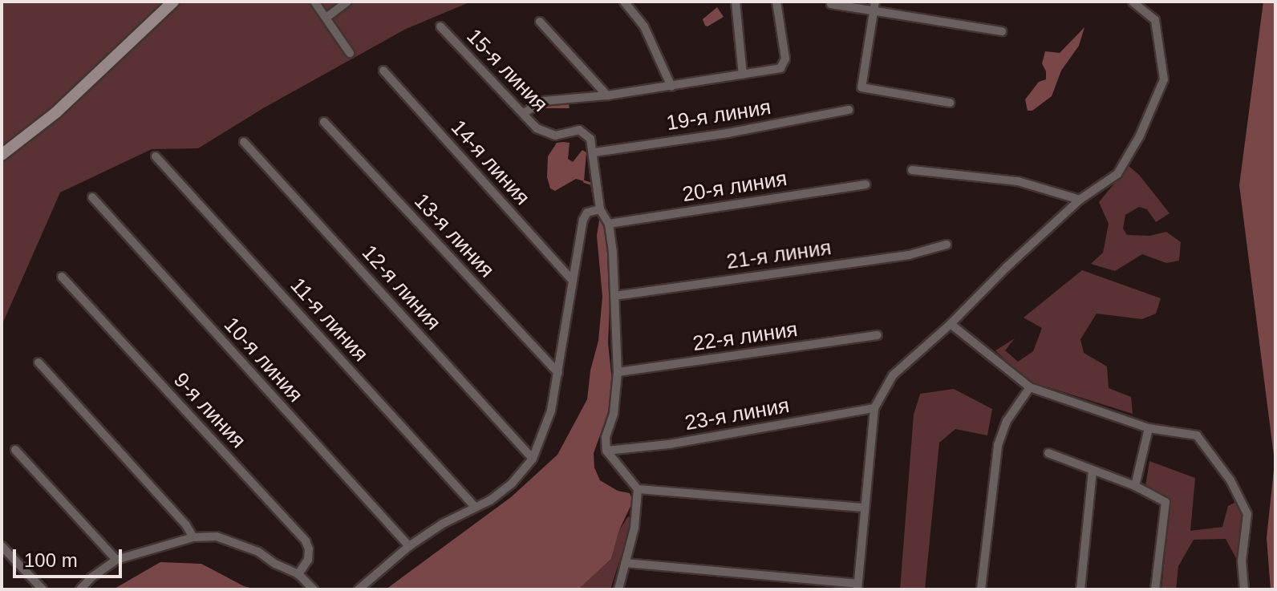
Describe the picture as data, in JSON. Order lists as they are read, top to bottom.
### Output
{
  "streets": {
    "street": [
      "15-я линия",
      "19-я линия",
      "14-я линия",
      "20-я линия",
      "13-я линия",
      "21-я линия",
      "12-я линия",
      "11-я линия",
      "22-я линия",
      "10-я линия",
      "9-я линия",
      "23-я линия"
    ]
  },
  "crossings": [
    ["15-я линия", "19-я линия"]
  ],
  "scale_bar": "100 m"
}
